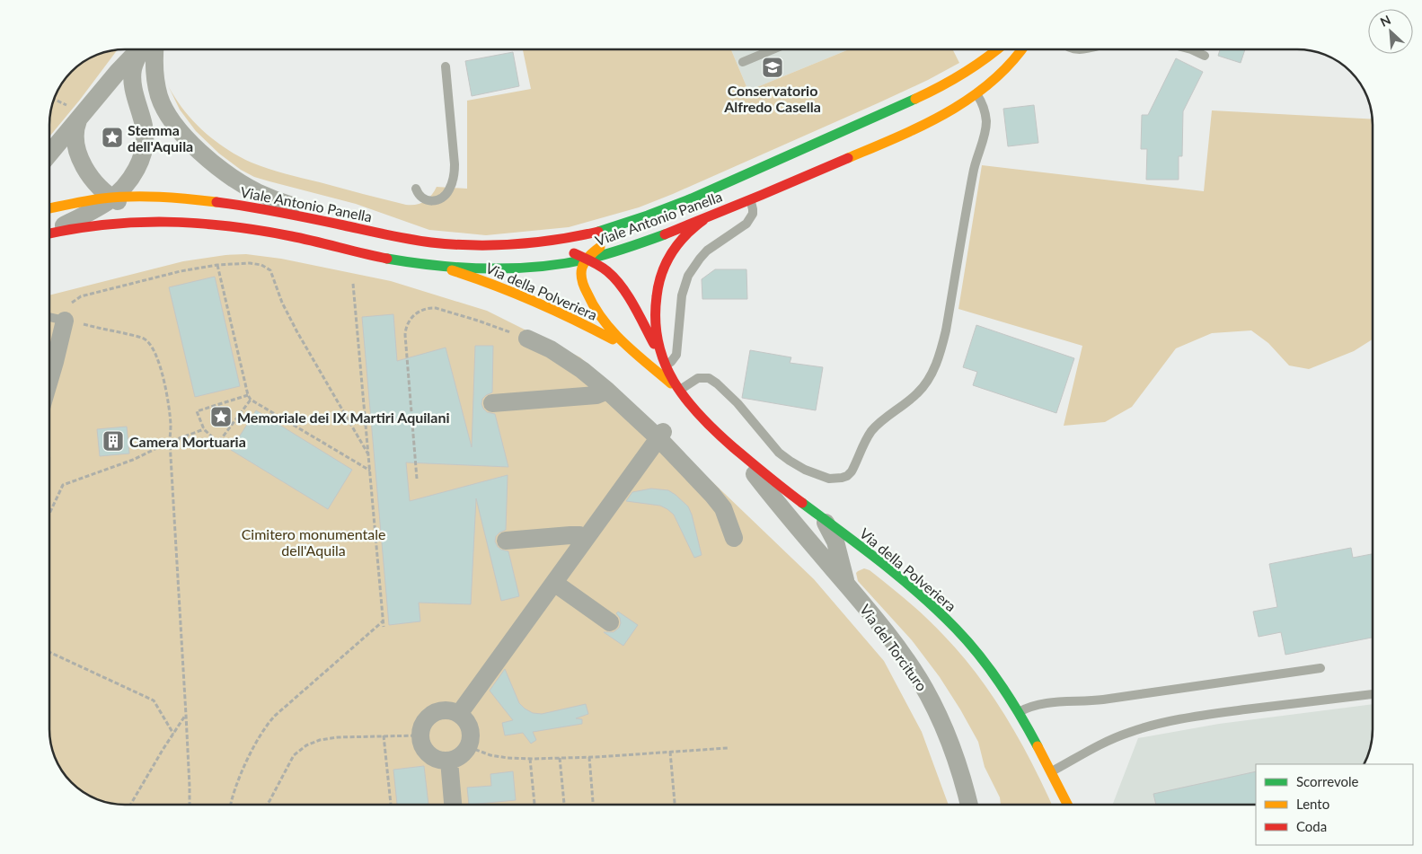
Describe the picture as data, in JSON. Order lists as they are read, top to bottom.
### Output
{
  "streets": {
    "main road": ["Viale Antonio Panella", "Via della Polveriera"],
    "street": ["Via del Torcituro"]
  },
  "crossings": [
    ["Viale Antonio Panella", "Via della Polveriera"],
    ["Via della Polveriera", "Via del Torcituro"]
  ],
  "parks": ["Cimitero monumentale dell'Aquila"],
  "places": {
    "school or university": ["Conservatorio Alfredo Casella"],
    "place": ["Stemma dell'Aquila", "Memoriale dei IX Martiri Aquilani"],
    "building": ["Camera Mortuaria"]
  },
  "legend": ["Scorrevole", "Lento", "Coda"],
  "north": "top left"
}
